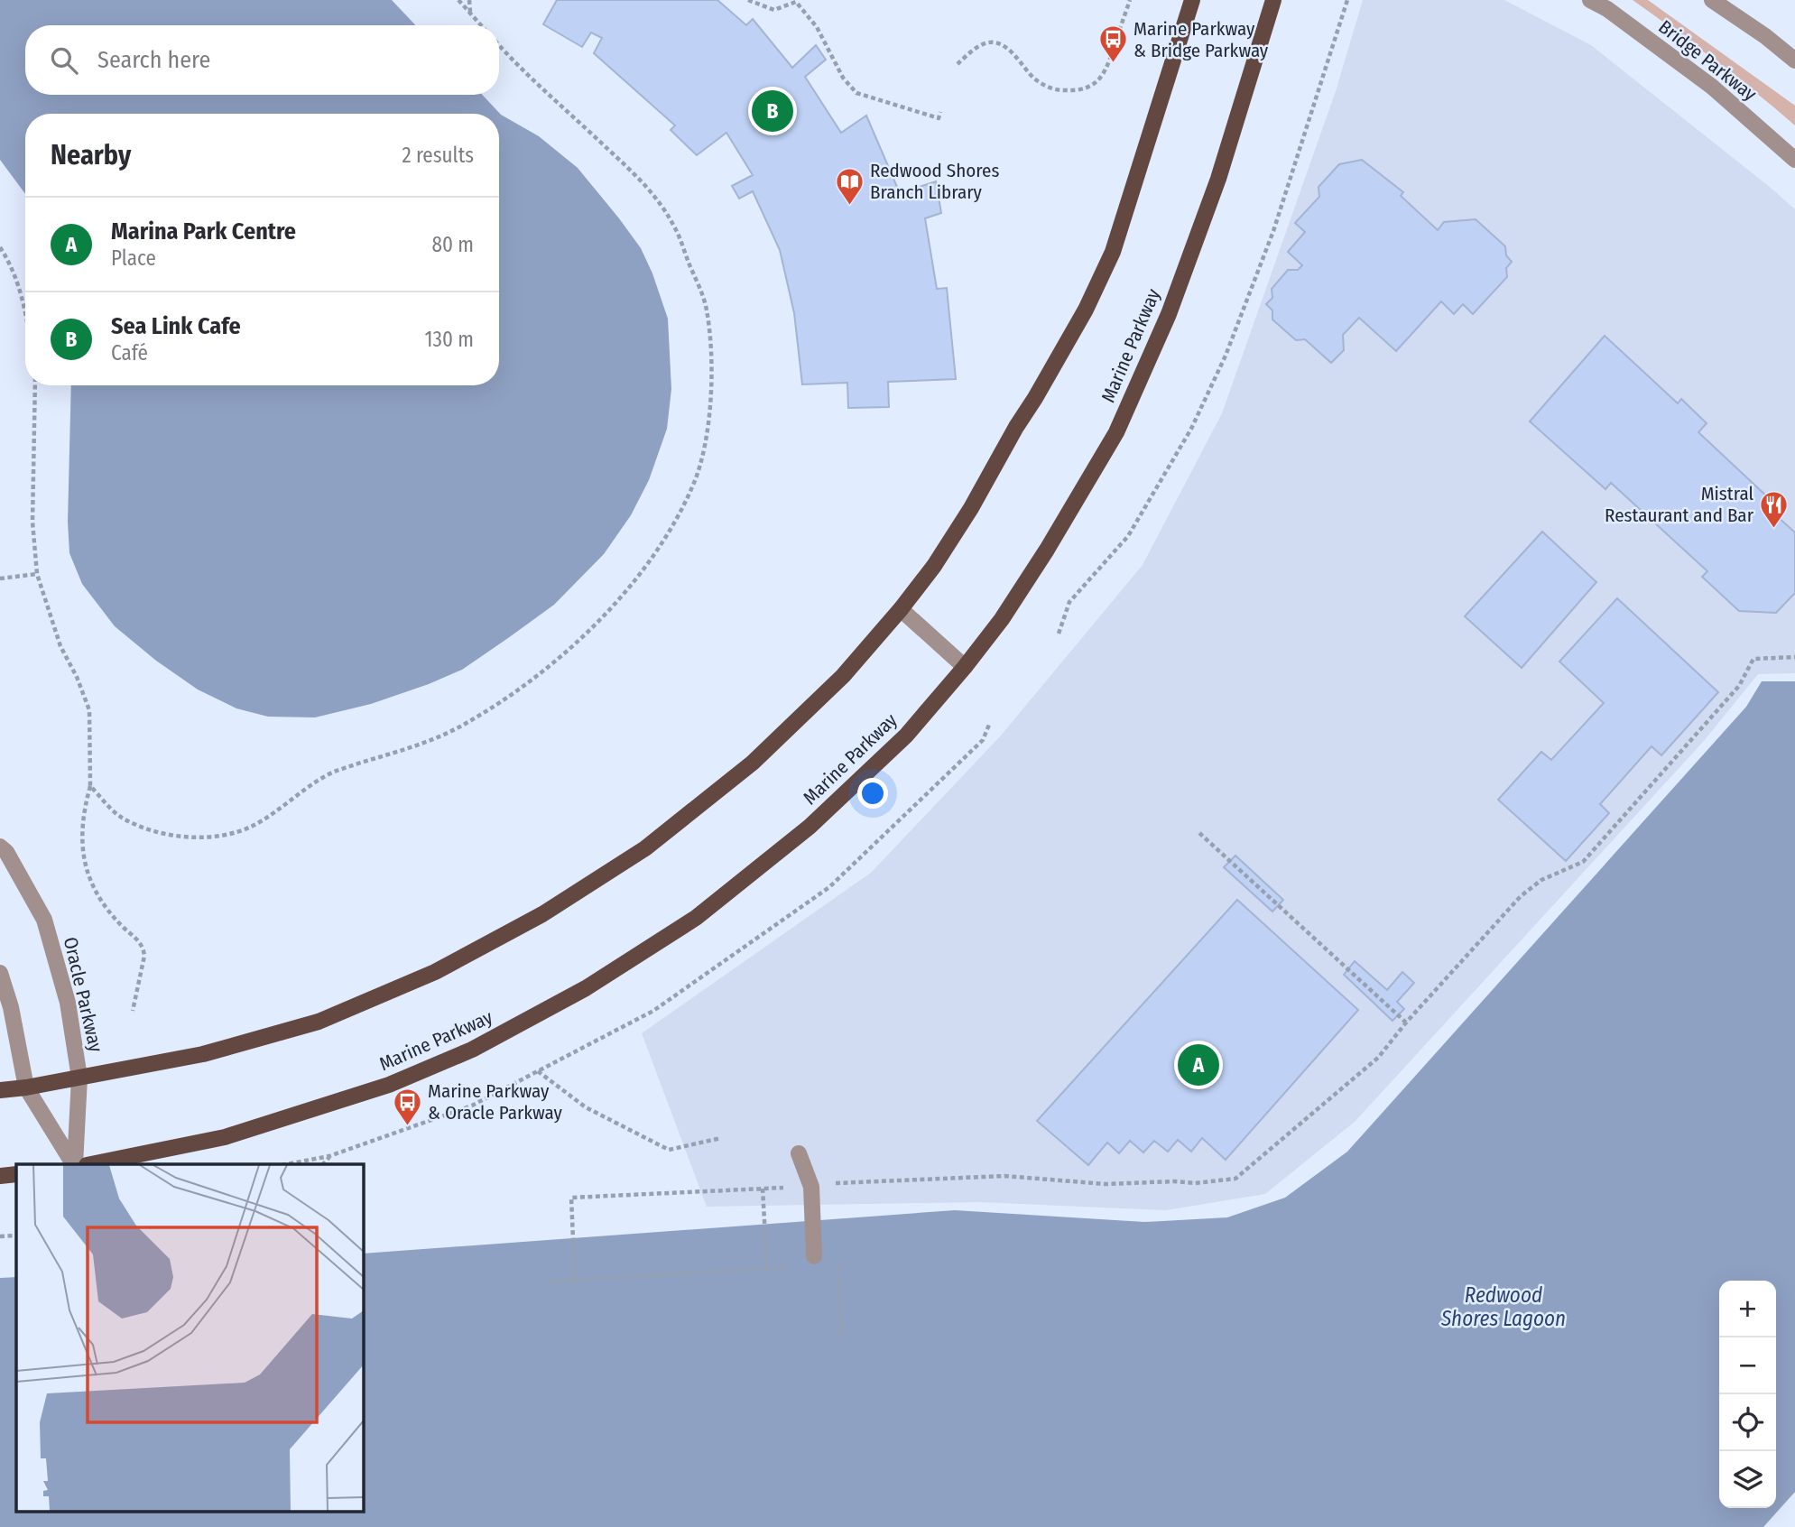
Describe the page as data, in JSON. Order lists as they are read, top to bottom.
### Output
{
  "streets": {
    "main road": ["Marine Parkway"],
    "street": ["Bridge Parkway", "Oracle Parkway"]
  },
  "water": ["Redwood Shores Lagoon"],
  "places": {
    "bus stop": ["Marine Parkway & Bridge Parkway", "Marine Parkway & Oracle Parkway"],
    "library": ["Redwood Shores Branch Library"],
    "restaurant": ["Mistral Restaurant and Bar"]
  },
  "page": {
    "search": "Search here",
    "pins": ["B", "A"],
    "heading": ["Nearby", "2 results"],
    "list": [
      {
        "mark": "A",
        "name": "Marina Park Centre",
        "note": "Place",
        "value": "80 m"
      },
      {
        "mark": "B",
        "name": "Sea Link Cafe",
        "note": "Café",
        "value": "130 m"
      }
    ],
    "map_buttons": ["+", "−"]
  }
}
